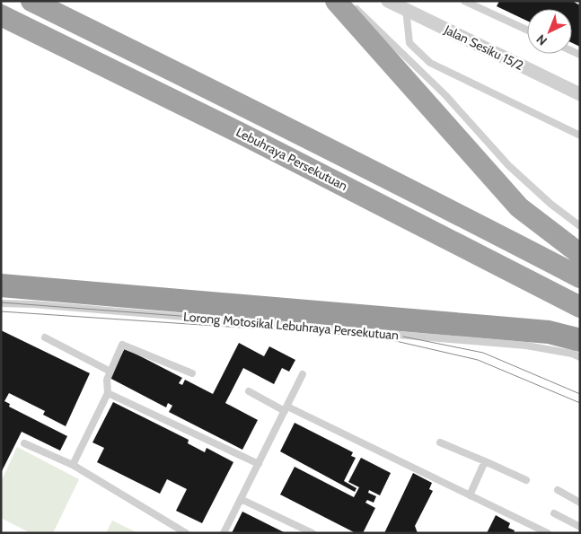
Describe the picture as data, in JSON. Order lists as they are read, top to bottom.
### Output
{
  "streets": {
    "highway": ["Lebuhraya Persekutuan"],
    "street": ["Jalan Sesiku 15/2"],
    "lane": ["Lorong Motosikal Lebuhraya Persekutuan"]
  },
  "north": "bottom left"
}
